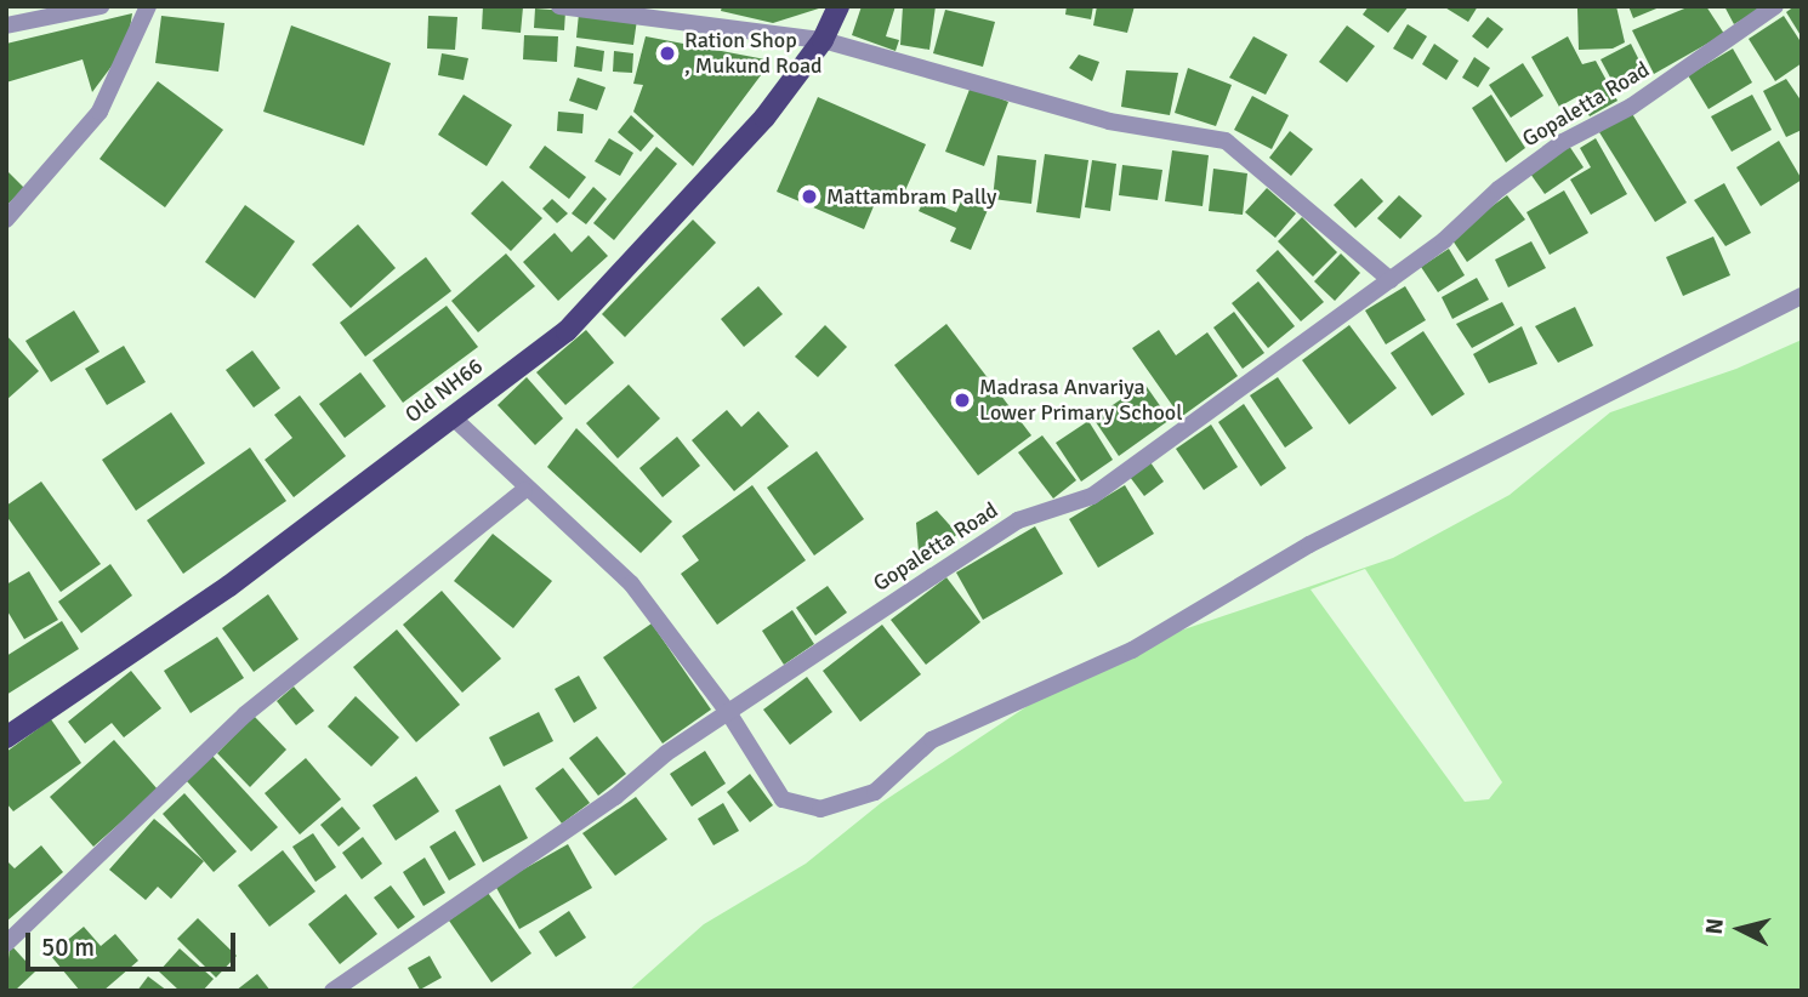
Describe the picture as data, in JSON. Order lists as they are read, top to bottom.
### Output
{
  "streets": {
    "main road": ["Old NH66"],
    "street": ["Gopaletta Road"]
  },
  "places": ["Ration Shop , Mukund Road", "Mattambram Pally", "Madrasa Anvariya Lower Primary School"],
  "scale_bar": "50 m",
  "north": "left"
}
